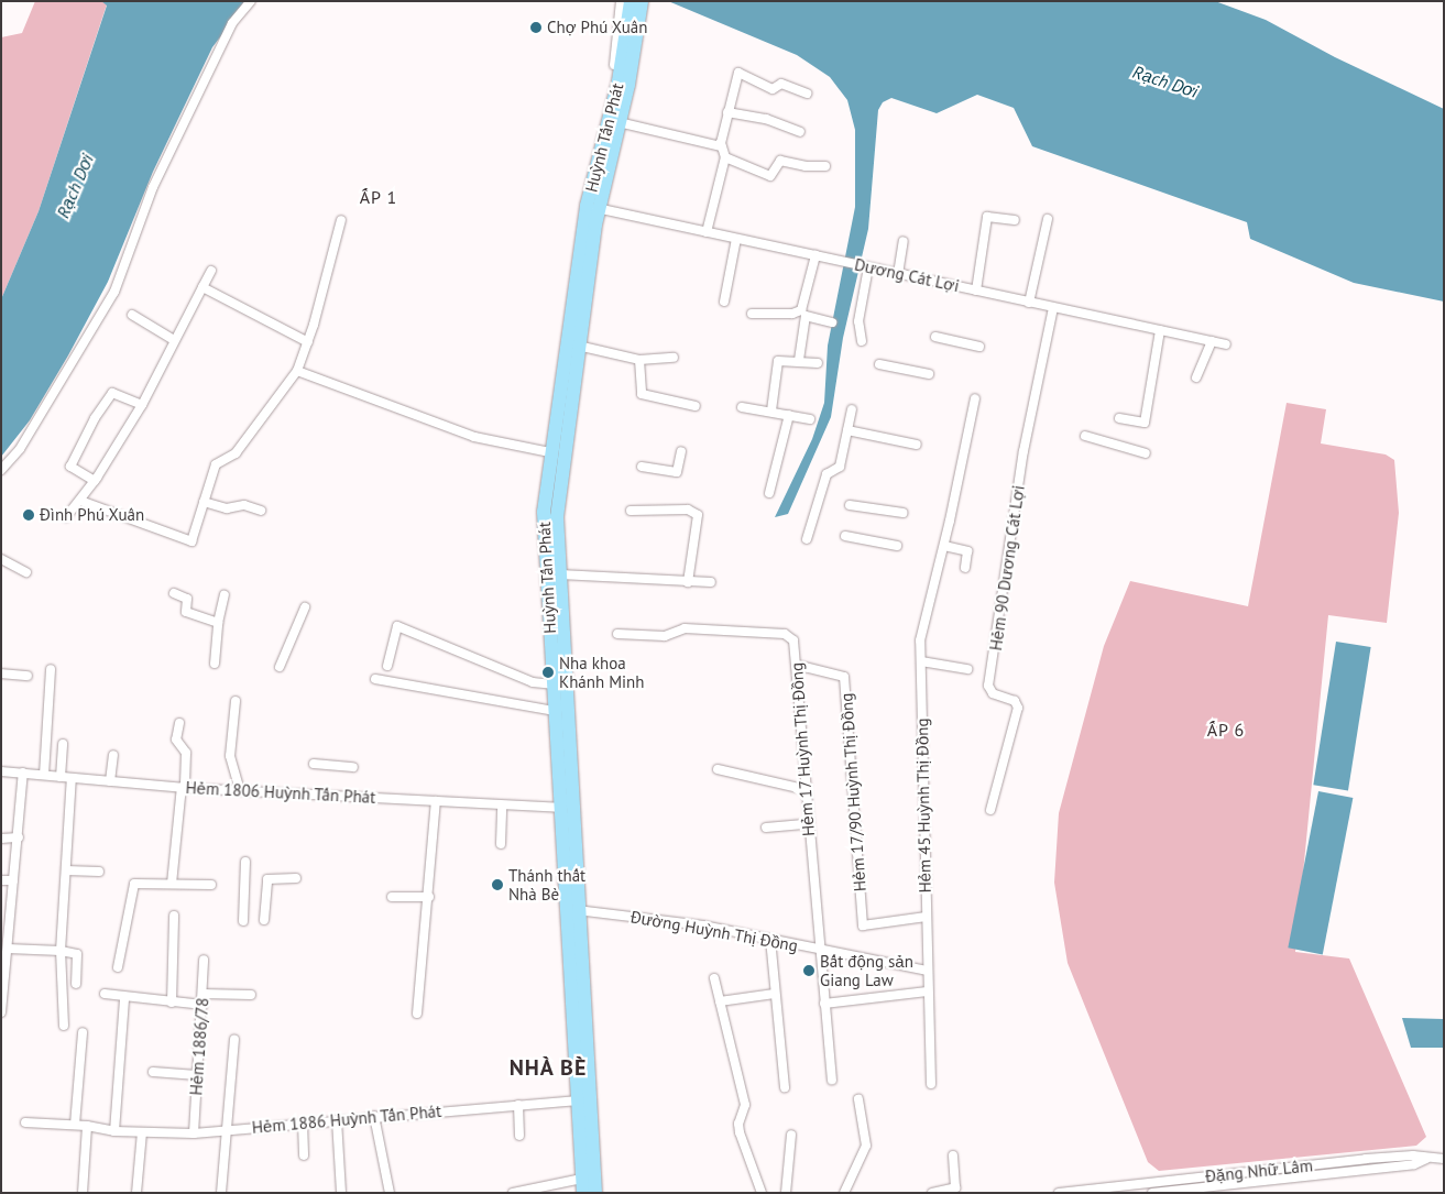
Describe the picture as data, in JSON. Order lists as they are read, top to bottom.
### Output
{
  "streets": {
    "main road": ["Huỳnh Tấn Phát"],
    "street": [
      "Dương Cát Lợi",
      "Hẻm 90 Dương Cát Lợi",
      "Hẻm 17 Huỳnh Thị Đồng",
      "Hẻm 1806 Huỳnh Tấn Phát",
      "Hẻm 17/90 Huỳnh Thị Đồng",
      "Hẻm 45 Huỳnh Thị Đồng",
      "Đường Huỳnh Thị Đồng",
      "Hẻm 1886/78",
      "Hẻm 1886 Huỳnh Tấn Phát",
      "Đặng Nhữ Lâm"
    ]
  },
  "crossings": [
    ["Huỳnh Tấn Phát", "Dương Cát Lợi"],
    ["Huỳnh Tấn Phát", "Hẻm 1806 Huỳnh Tấn Phát"],
    ["Huỳnh Tấn Phát", "Đường Huỳnh Thị Đồng"],
    ["Huỳnh Tấn Phát", "Hẻm 1886 Huỳnh Tấn Phát"],
    ["Dương Cát Lợi", "Hẻm 90 Dương Cát Lợi"],
    ["Hẻm 17 Huỳnh Thị Đồng", "Hẻm 17/90 Huỳnh Thị Đồng"],
    ["Hẻm 17 Huỳnh Thị Đồng", "Đường Huỳnh Thị Đồng"],
    ["Hẻm 17/90 Huỳnh Thị Đồng", "Hẻm 45 Huỳnh Thị Đồng"],
    ["Hẻm 45 Huỳnh Thị Đồng", "Đường Huỳnh Thị Đồng"],
    ["Hẻm 1886/78", "Hẻm 1886 Huỳnh Tấn Phát"]
  ],
  "districts": ["ẤP 1", "ẤP 6", "NHÀ BÈ"],
  "water": ["Rạch Dơi"],
  "places": [
    "Chợ Phú Xuân",
    "Đình Phú Xuân",
    "Nha khoa Khánh Minh",
    "Thánh thất Nhà Bè",
    "Bất động sản Giang Law"
  ]
}
